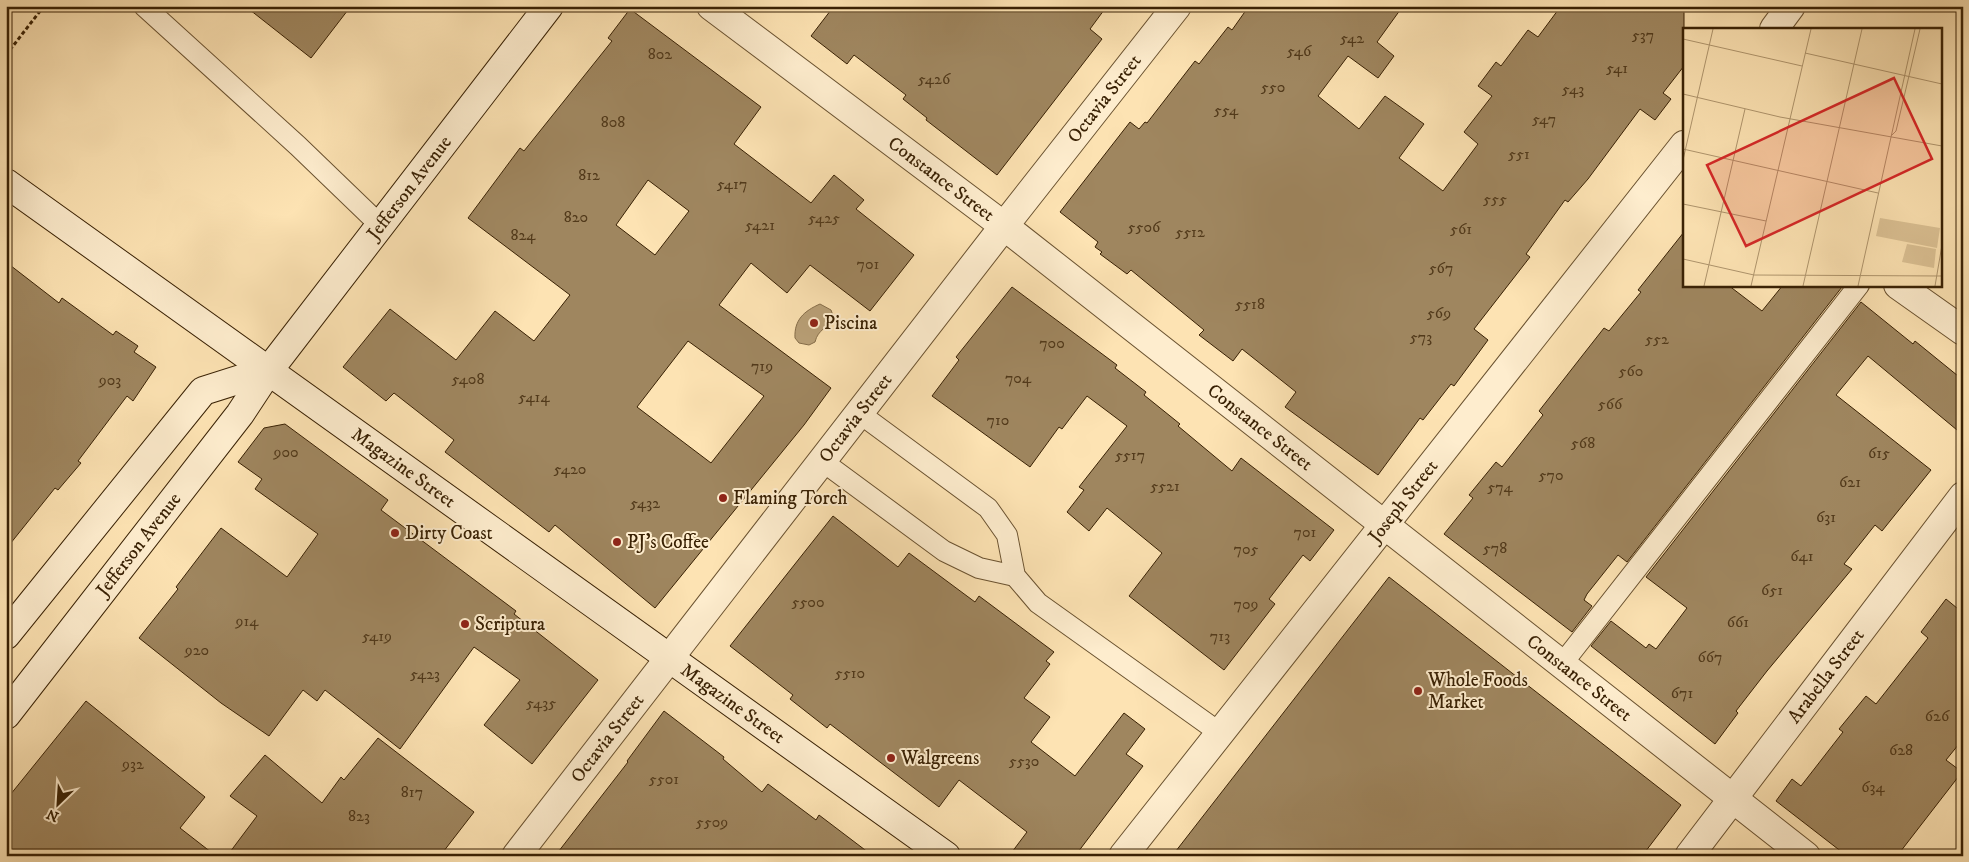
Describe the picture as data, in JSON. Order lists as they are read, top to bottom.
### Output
{
  "streets": {
    "street": [
      "Octavia Street",
      "Constance Street",
      "Jefferson Avenue",
      "Magazine Street",
      "Joseph Street",
      "Arabella Street"
    ]
  },
  "crossings": [
    ["Octavia Street", "Constance Street"],
    ["Octavia Street", "Magazine Street"],
    ["Constance Street", "Joseph Street"],
    ["Constance Street", "Arabella Street"],
    ["Jefferson Avenue", "Magazine Street"]
  ],
  "places": [
    "Piscina",
    "Flaming Torch",
    "Dirty Coast",
    "PJ's Coffee",
    "Scriptura",
    "Whole Foods Market",
    "Walgreens"
  ],
  "house_numbers": [
    "537",
    "542",
    "546",
    "802",
    "541",
    "5426",
    "550",
    "543",
    "554",
    "547",
    "808",
    "551",
    "812",
    "5417",
    "555",
    "820",
    "5425",
    "5421",
    "5506",
    "561",
    "5512",
    "824",
    "701",
    "567",
    "5518",
    "569",
    "573",
    "552",
    "700",
    "719",
    "560",
    "704",
    "5408",
    "903",
    "5414",
    "566",
    "710",
    "568",
    "900",
    "615",
    "5517",
    "5420",
    "570",
    "621",
    "5521",
    "574",
    "5432",
    "631",
    "701",
    "578",
    "705",
    "641",
    "651",
    "5500",
    "709",
    "914",
    "661",
    "5419",
    "713",
    "920",
    "667",
    "5510",
    "5423",
    "671",
    "5435",
    "626",
    "628",
    "5530",
    "932",
    "5501",
    "634",
    "817",
    "823",
    "5509"
  ],
  "north": "bottom left"
}
